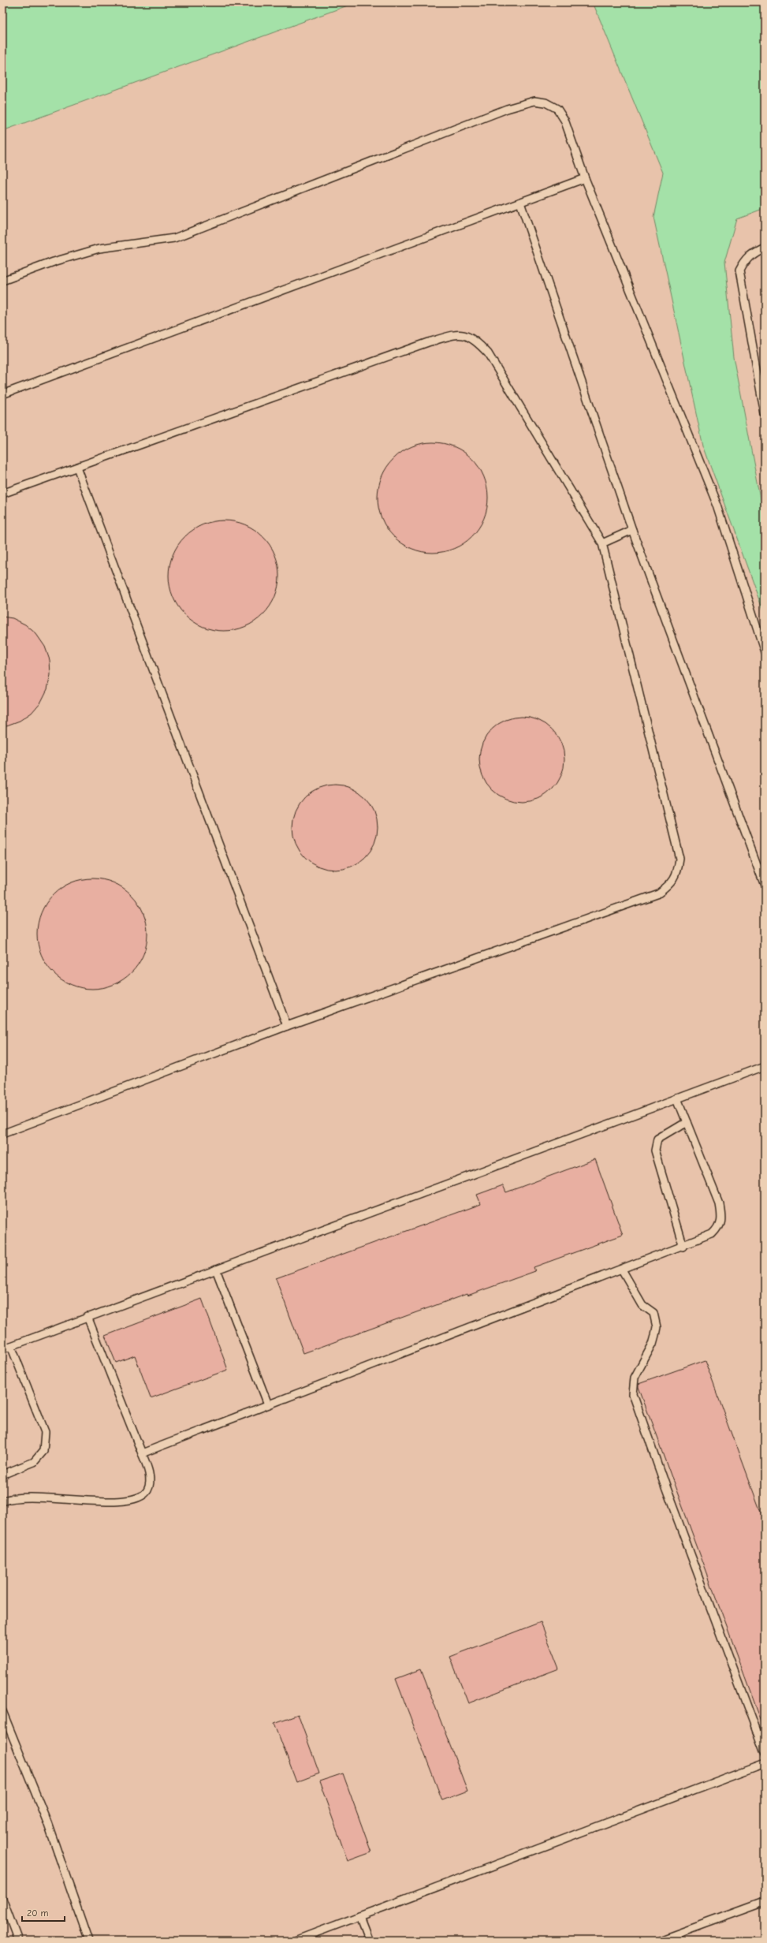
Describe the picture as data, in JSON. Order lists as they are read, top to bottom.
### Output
{
  "scale_bar": "20 m"
}
